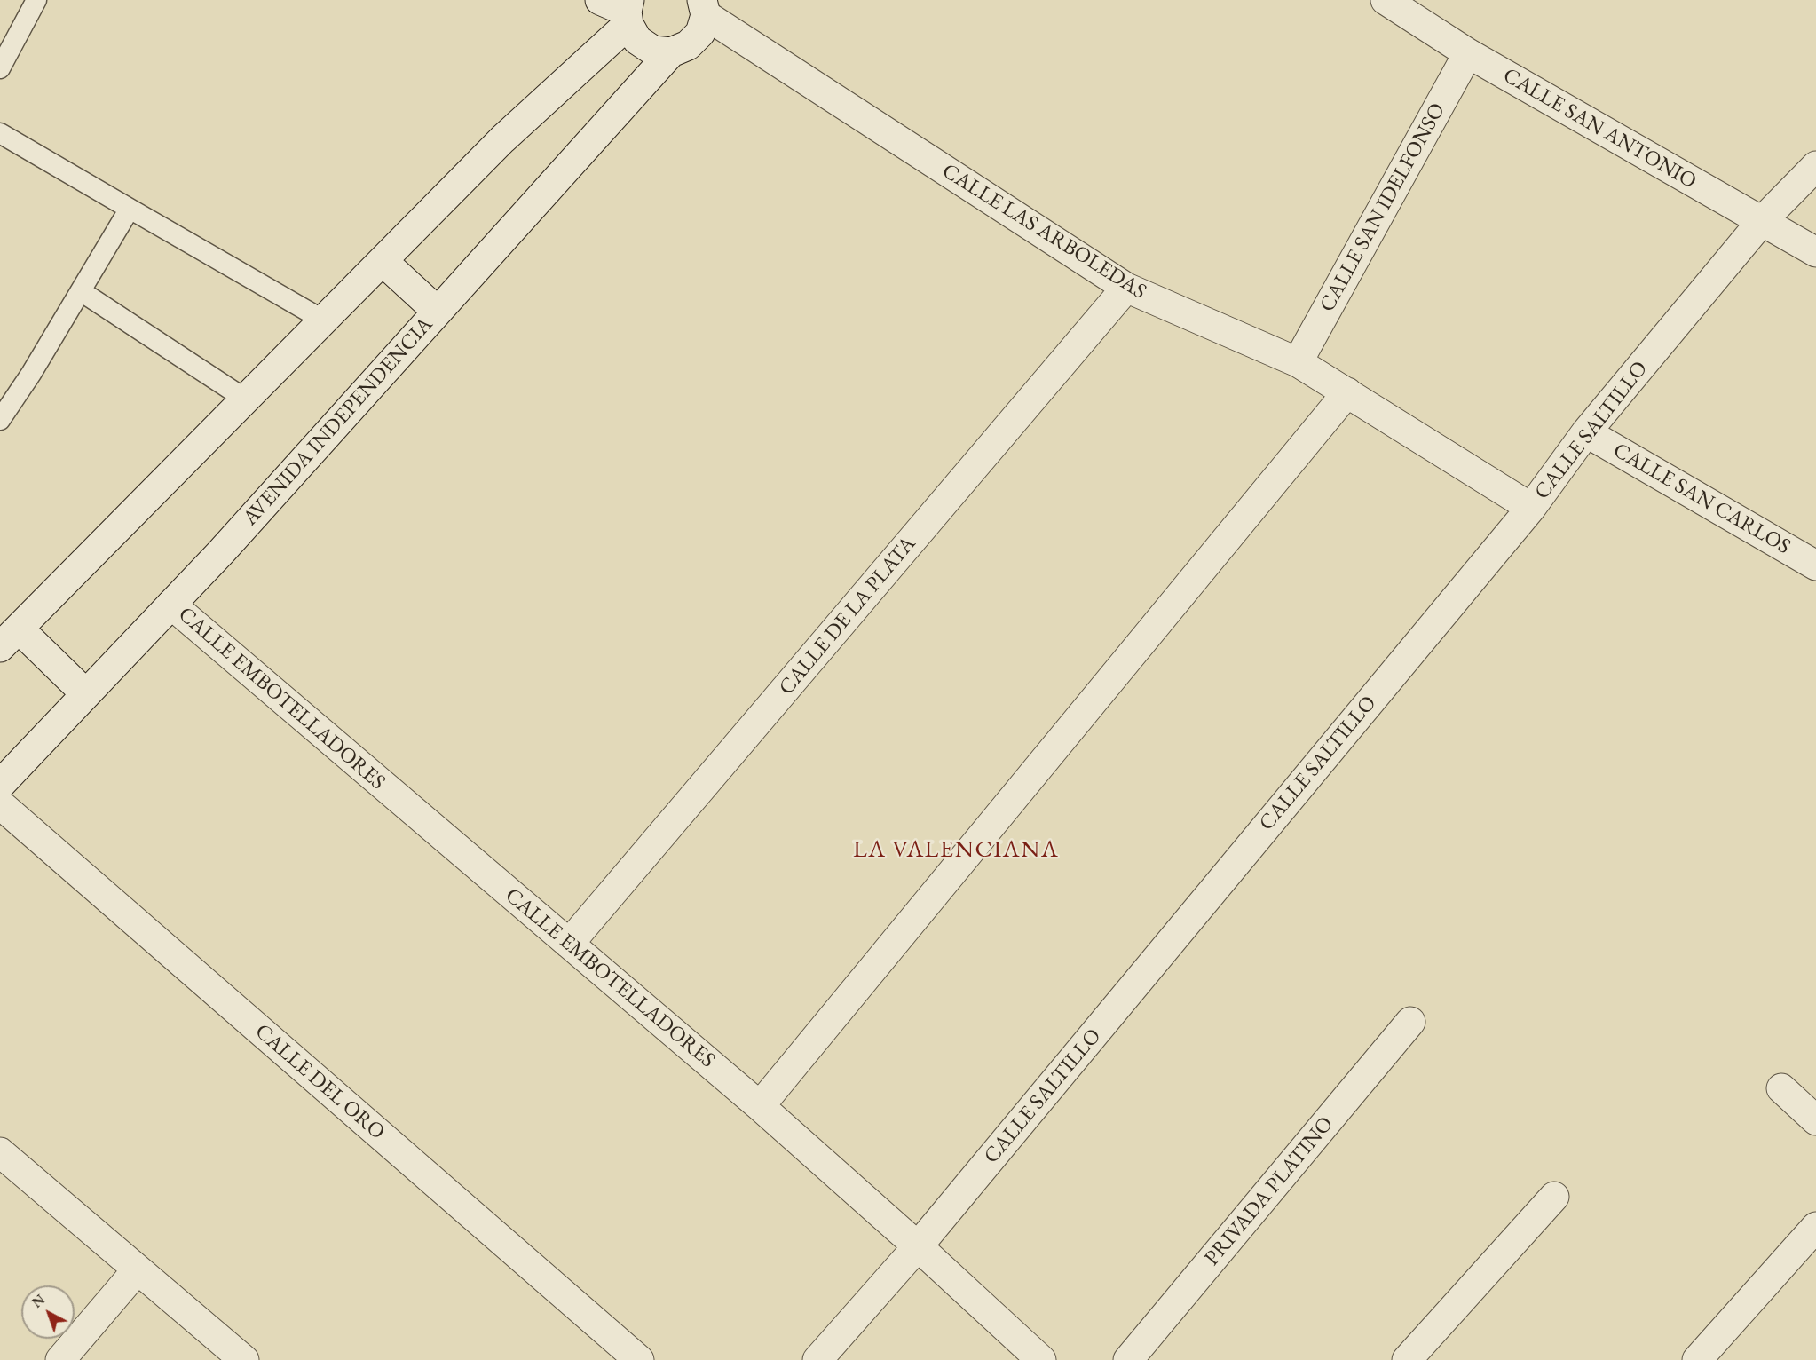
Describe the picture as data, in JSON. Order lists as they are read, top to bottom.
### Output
{
  "streets": {
    "street": [
      "CALLE SAN ANTONIO",
      "CALLE SAN IDELFONSO",
      "CALLE LAS ARBOLEDAS",
      "AVENIDA INDEPENDENCIA",
      "CALLE SALTILLO",
      "CALLE SAN CARLOS",
      "CALLE DE LA PLATA",
      "CALLE EMBOTELLADORES",
      "CALLE DEL ORO",
      "PRIVADA PLATINO"
    ]
  },
  "crossings": [
    ["CALLE SAN ANTONIO", "CALLE SAN IDELFONSO"],
    ["CALLE SAN ANTONIO", "CALLE SALTILLO"],
    ["CALLE SAN IDELFONSO", "CALLE LAS ARBOLEDAS"],
    ["CALLE LAS ARBOLEDAS", "AVENIDA INDEPENDENCIA"],
    ["CALLE LAS ARBOLEDAS", "CALLE SALTILLO"],
    ["CALLE LAS ARBOLEDAS", "CALLE DE LA PLATA"],
    ["AVENIDA INDEPENDENCIA", "CALLE EMBOTELLADORES"],
    ["CALLE SALTILLO", "CALLE SAN CARLOS"],
    ["CALLE SALTILLO", "CALLE EMBOTELLADORES"],
    ["CALLE DE LA PLATA", "CALLE EMBOTELLADORES"]
  ],
  "districts": ["LA VALENCIANA"],
  "north": "top left"
}
